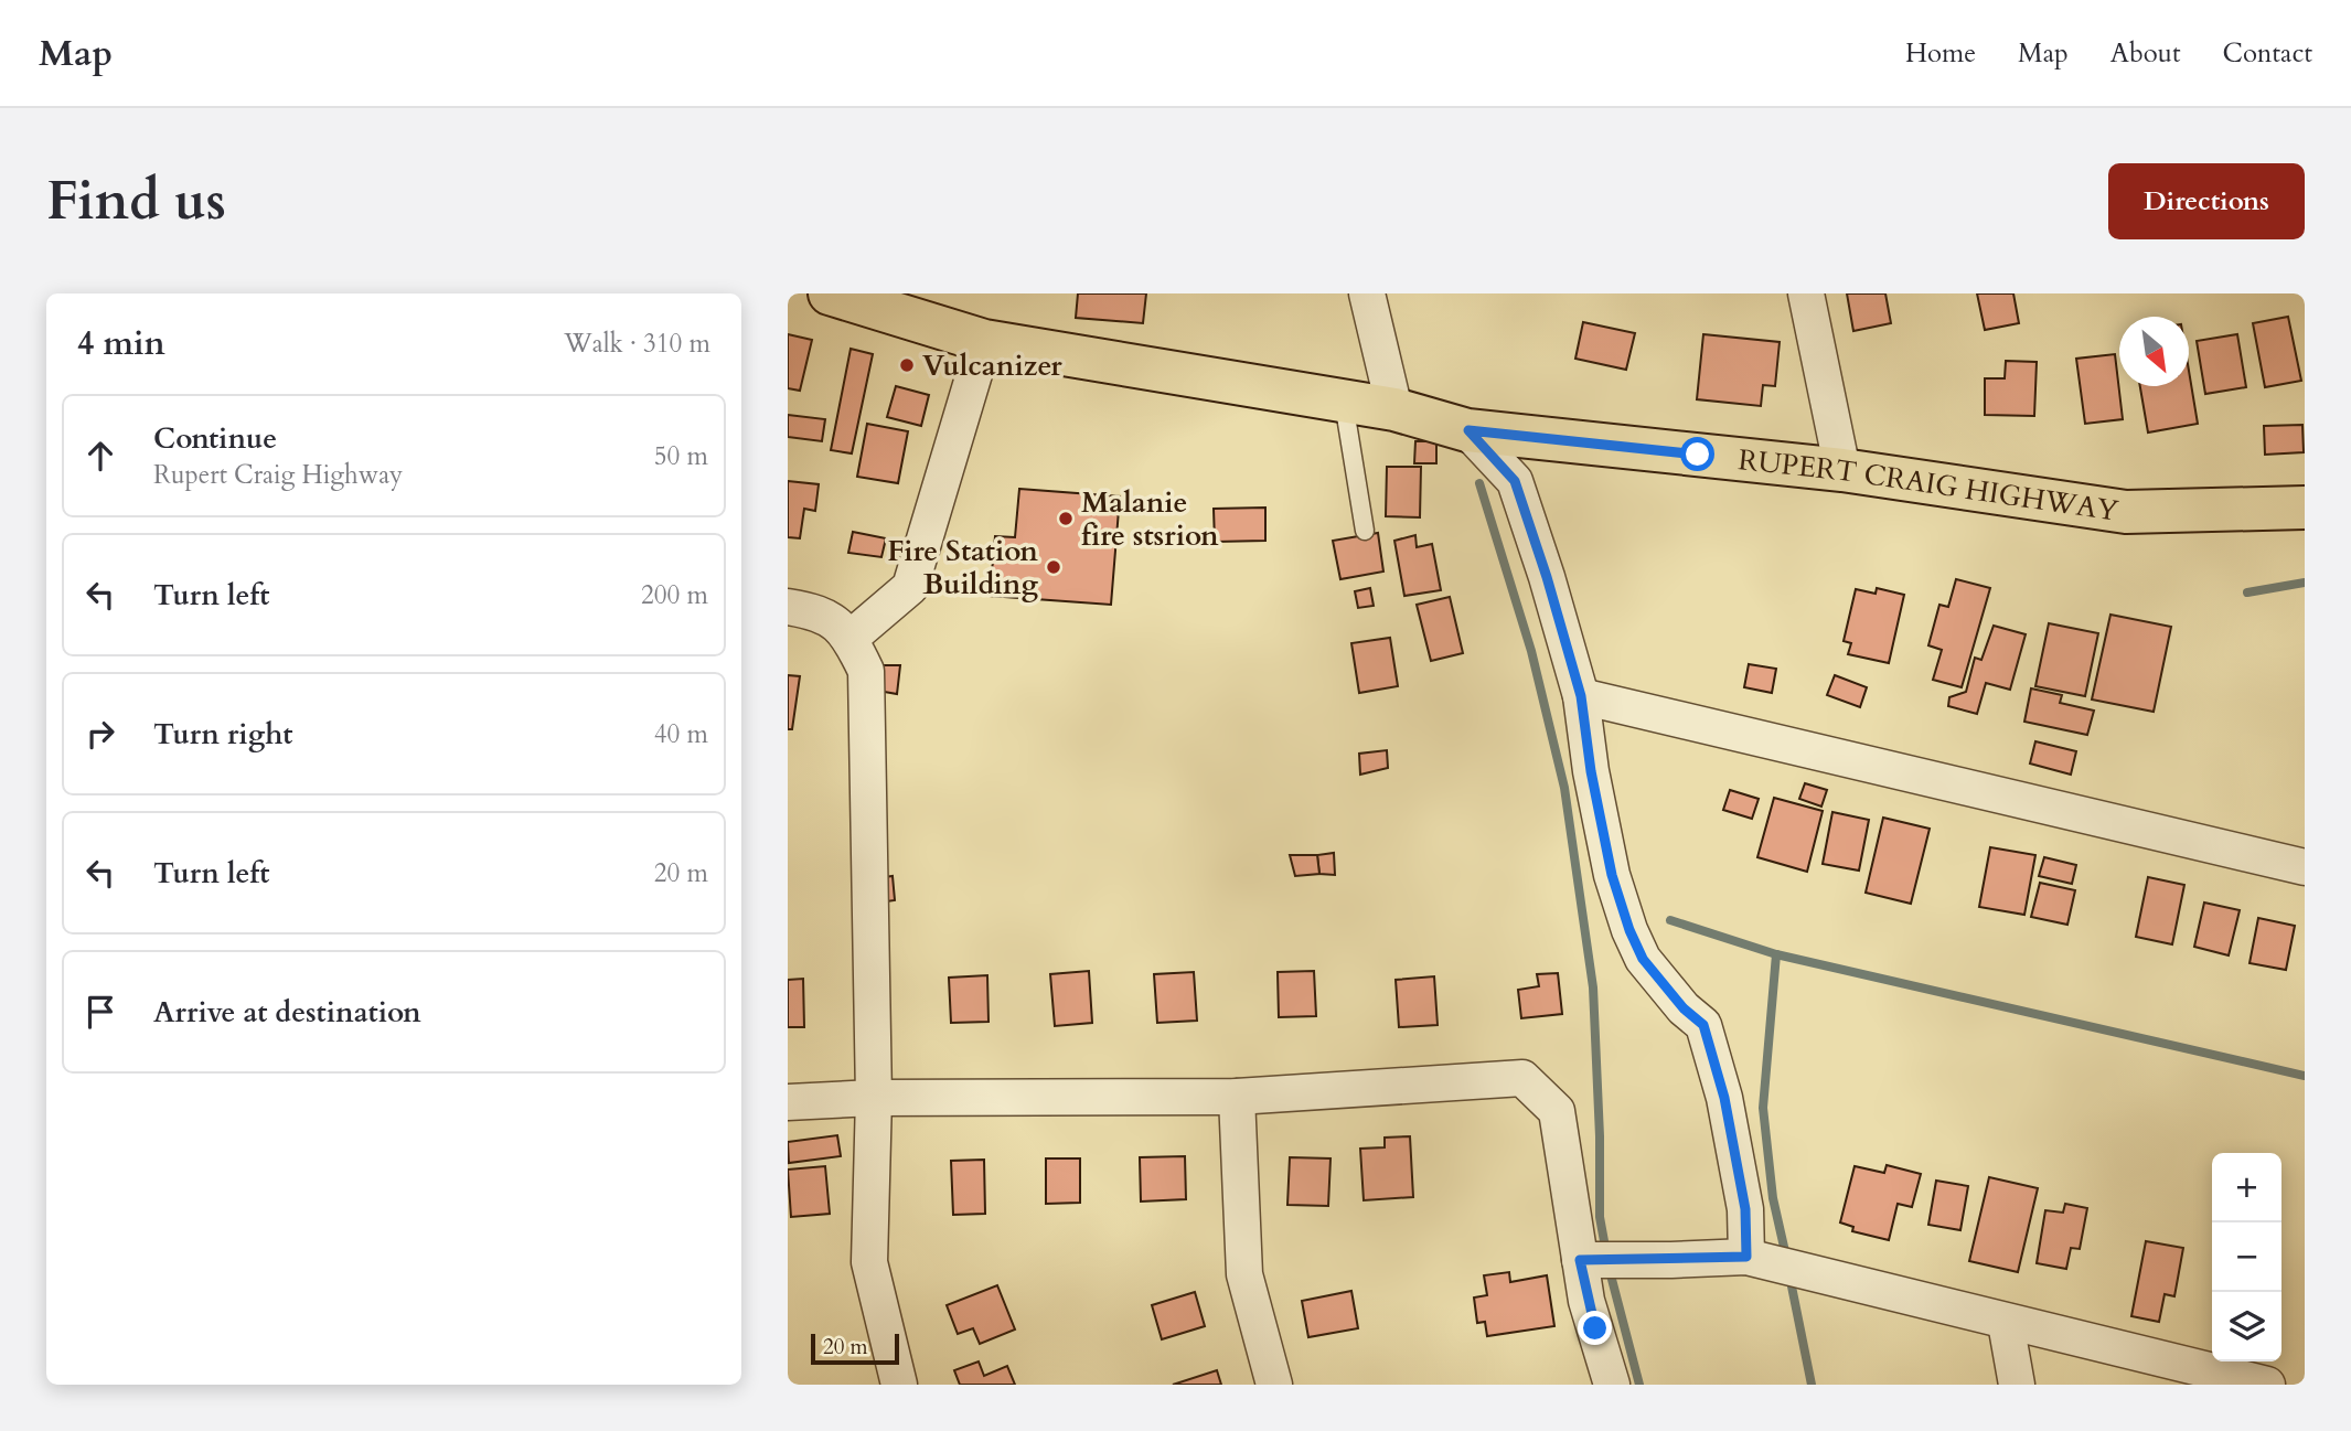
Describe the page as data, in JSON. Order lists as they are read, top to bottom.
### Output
{
  "streets": {
    "main road": ["RUPERT CRAIG HIGHWAY"]
  },
  "places": ["Vulcanizer", "Malanie fire stsrion", "Fire Station Building"],
  "scale_bar": "20 m",
  "north": "bottom right",
  "page": {
    "header": "Map",
    "nav": [
      "Home",
      "Map",
      "About",
      "Contact"
    ],
    "buttons": "Directions",
    "title": "Find us",
    "heading": ["4 min", "Walk · 310 m"],
    "list": [
      ["Continue", "Rupert Craig Highway", "50 m"],
      ["Turn left", "200 m"],
      ["Turn right", "40 m"],
      ["Turn left", "20 m"],
      "Arrive at destination"
    ],
    "map_buttons": ["+", "−"],
    "scale": "20 m"
  }
}
